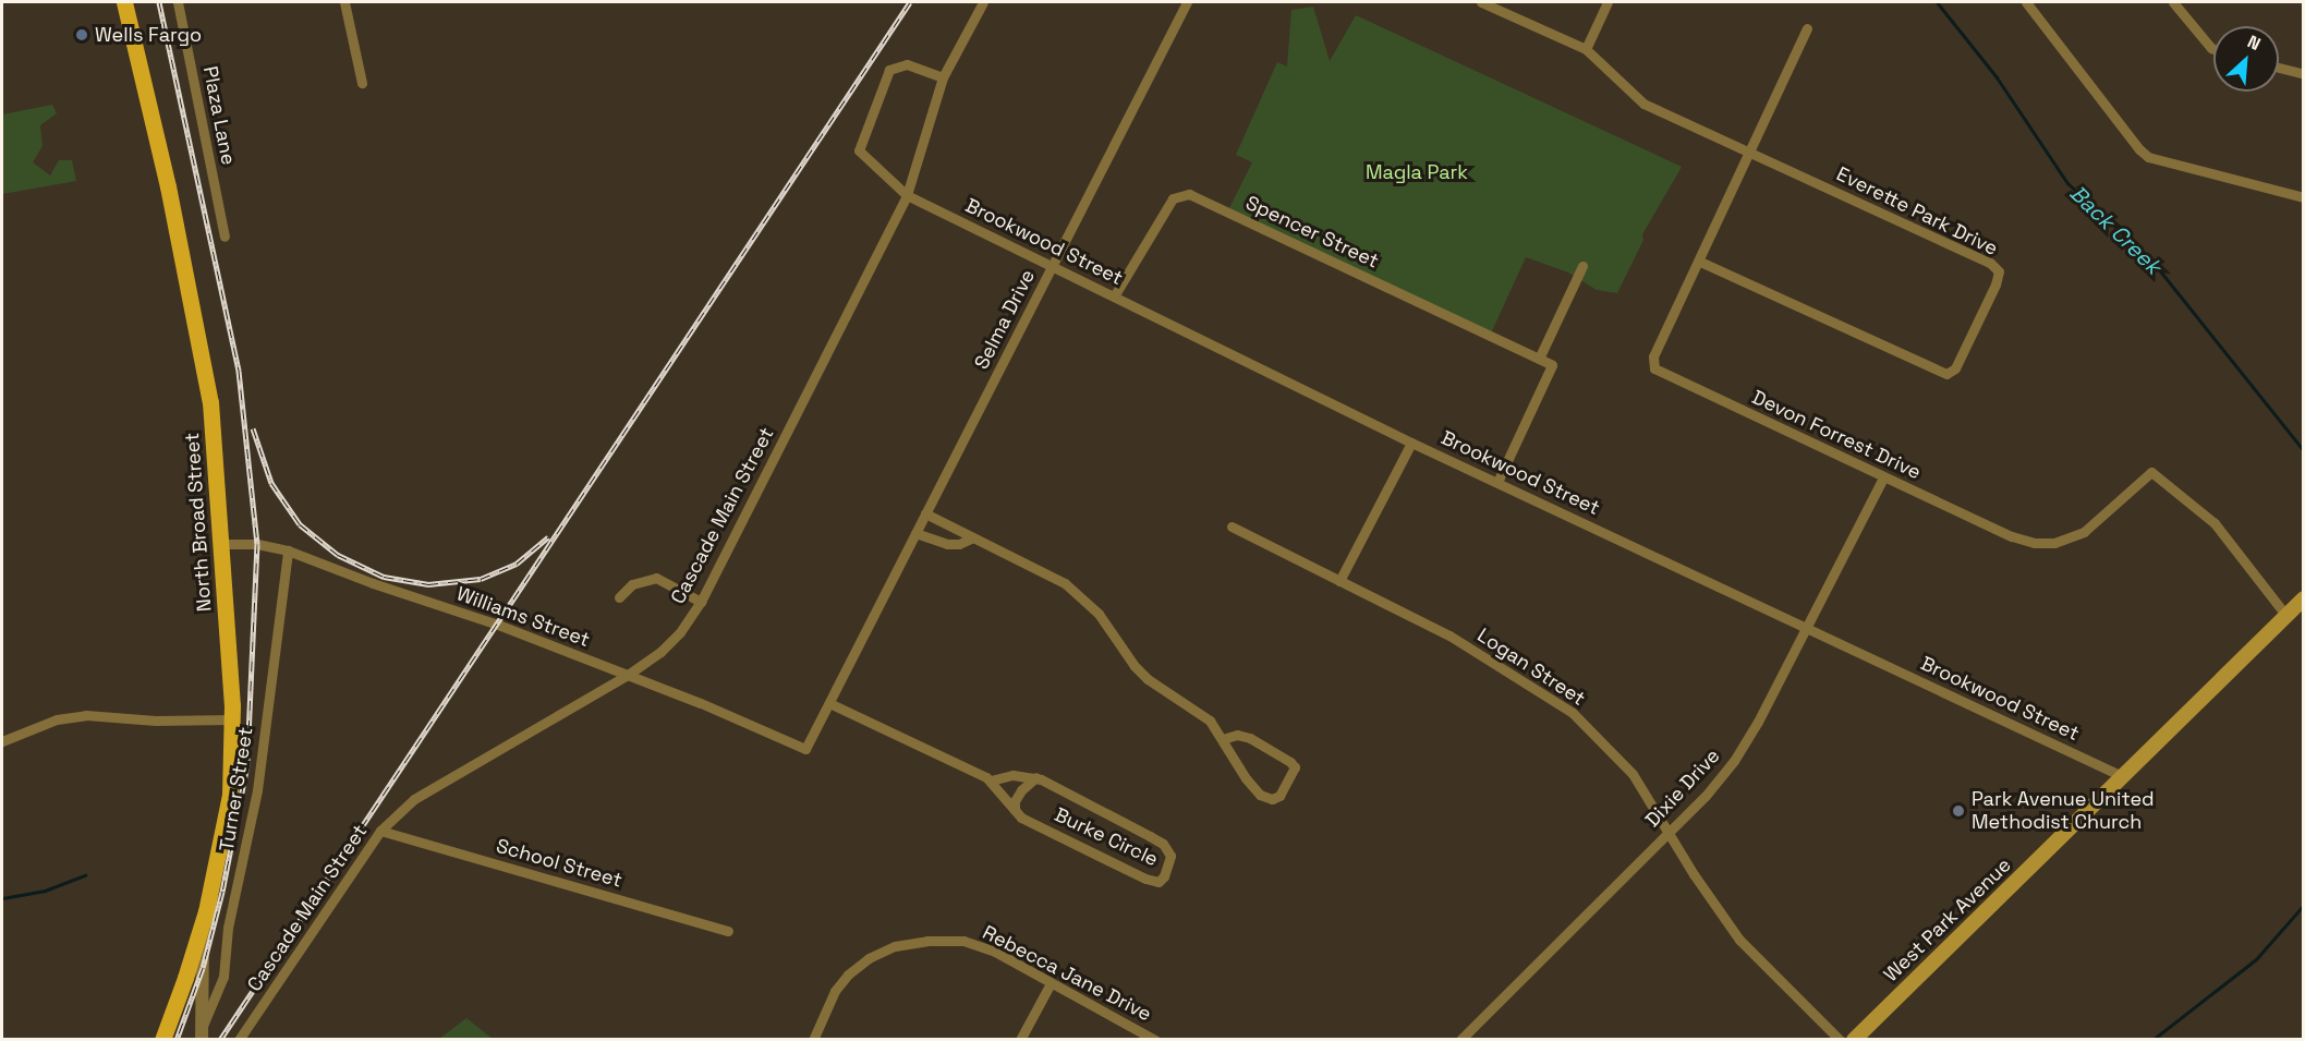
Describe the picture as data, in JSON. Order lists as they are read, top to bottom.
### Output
{
  "streets": {
    "main road": ["North Broad Street", "West Park Avenue"],
    "street": [
      "Plaza Lane",
      "Everette Park Drive",
      "Spencer Street",
      "Brookwood Street",
      "Selma Drive",
      "Devon Forrest Drive",
      "Cascade Main Street",
      "Williams Street",
      "Logan Street",
      "Dixie Drive",
      "Turner Street",
      "Burke Circle",
      "School Street",
      "Rebecca Jane Drive"
    ]
  },
  "crossings": [
    ["Everette Park Drive", "Devon Forrest Drive"],
    ["Spencer Street", "Brookwood Street"],
    ["Brookwood Street", "Selma Drive"],
    ["Brookwood Street", "Cascade Main Street"],
    ["Brookwood Street", "Dixie Drive"],
    ["Brookwood Street", "West Park Avenue"],
    ["Selma Drive", "Williams Street"],
    ["Selma Drive", "Burke Circle"],
    ["Devon Forrest Drive", "Dixie Drive"],
    ["Devon Forrest Drive", "West Park Avenue"],
    ["Cascade Main Street", "Williams Street"],
    ["Cascade Main Street", "School Street"],
    ["North Broad Street", "Williams Street"],
    ["Williams Street", "Turner Street"],
    ["Logan Street", "Dixie Drive"]
  ],
  "water": ["Back Creek"],
  "parks": ["Magla Park"],
  "places": ["Wells Fargo", "Park Avenue United Methodist Church"],
  "north": "top right"
}
